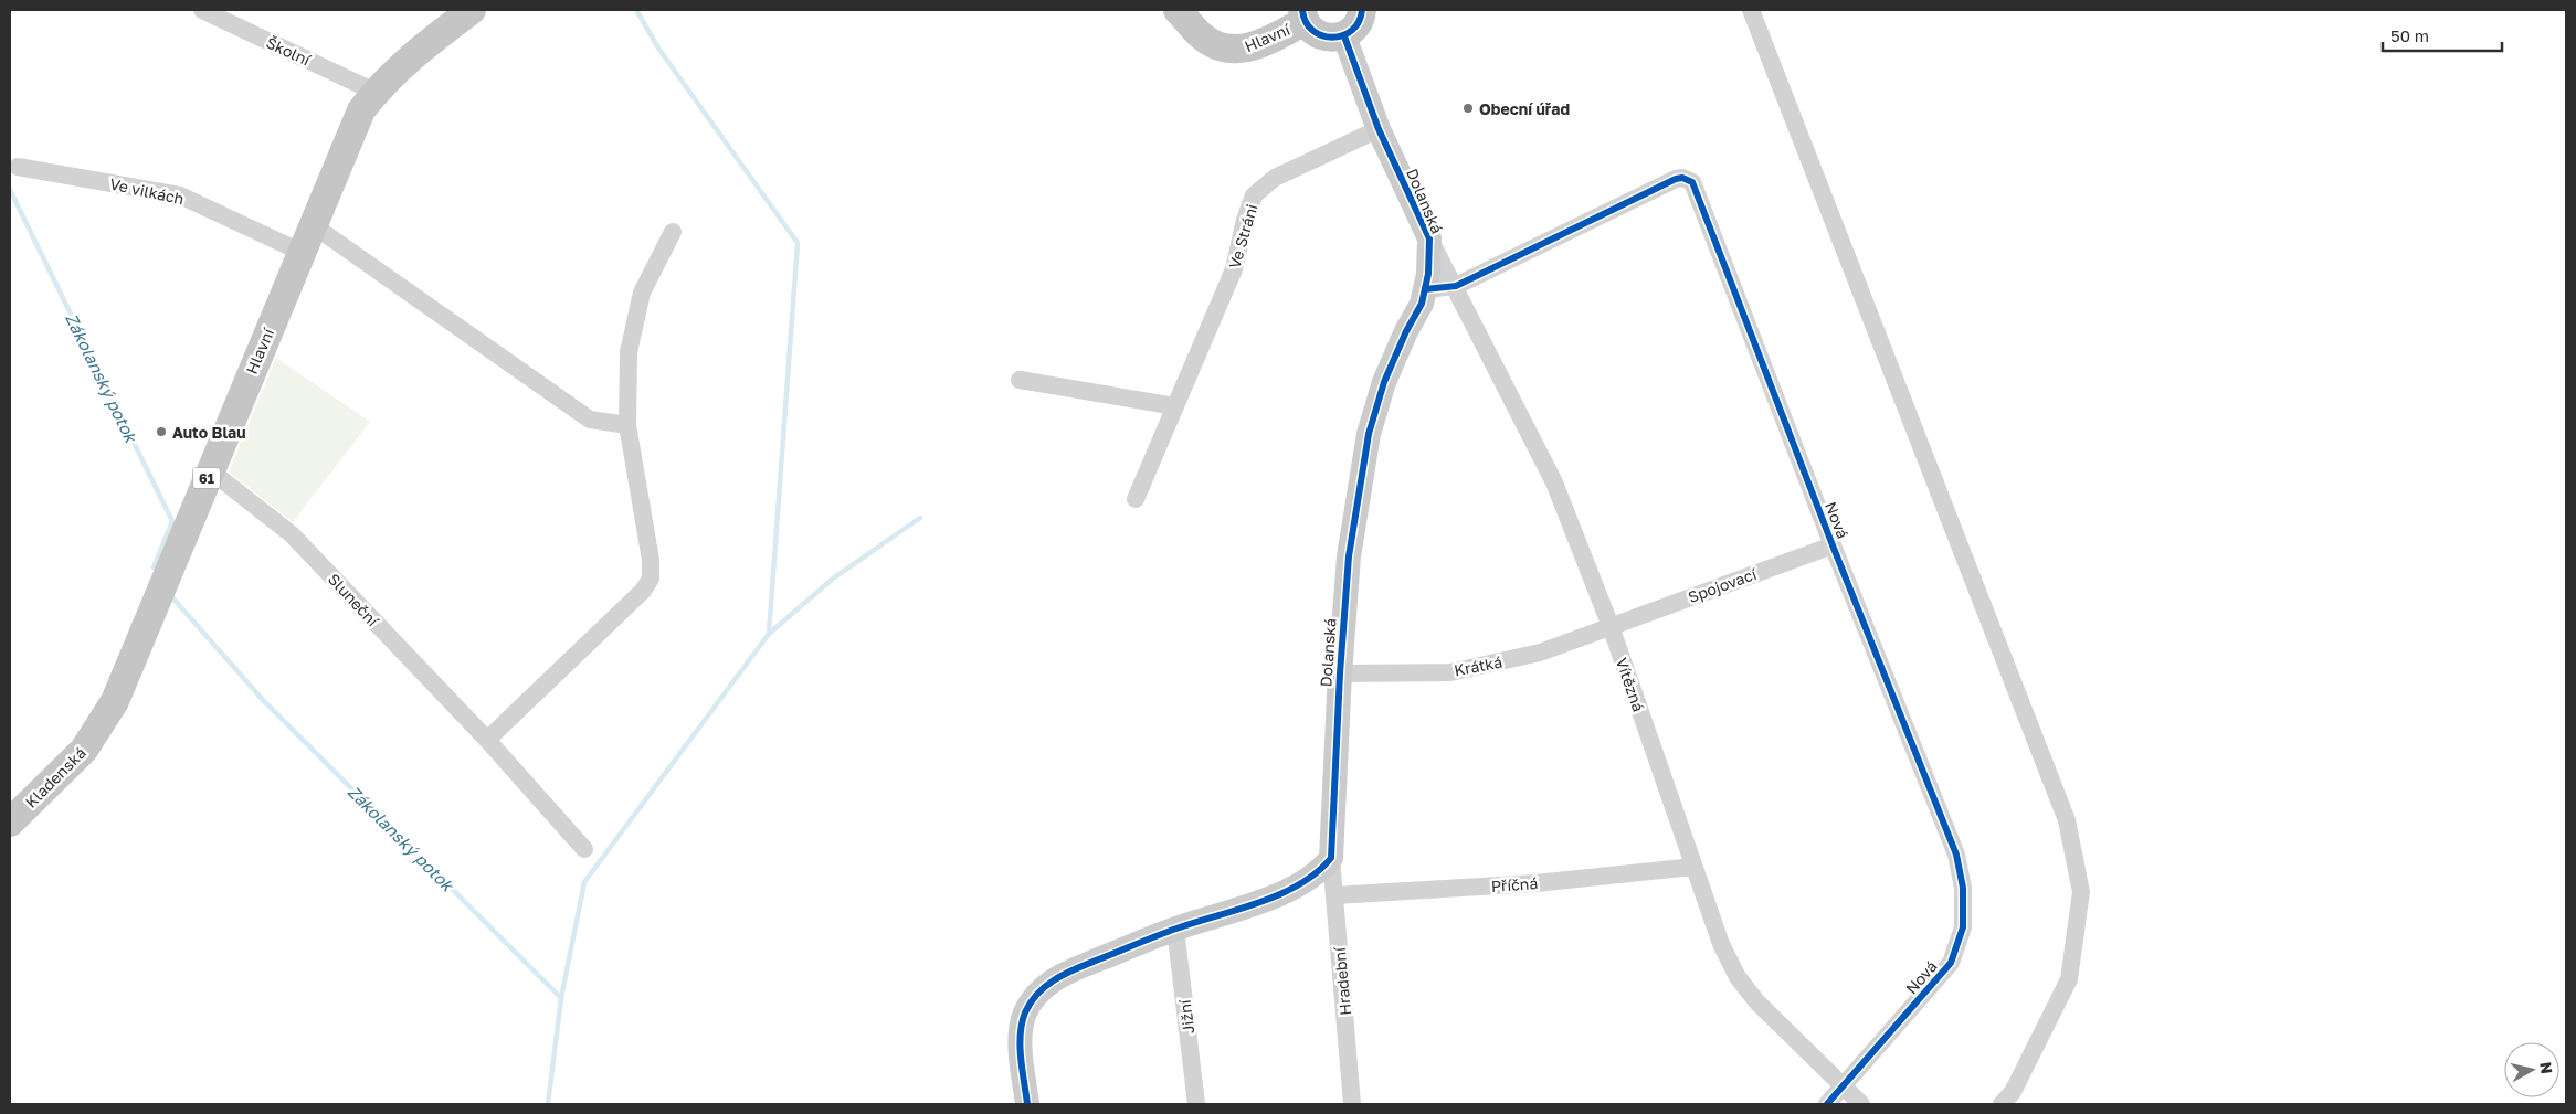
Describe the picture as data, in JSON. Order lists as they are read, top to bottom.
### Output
{
  "streets": {
    "main road": ["Hlavní", "61", "Kladenská"],
    "street": [
      "Školní",
      "Ve vilkách",
      "Dolanská",
      "Ve Stráni",
      "Nová",
      "Spojovací",
      "Sluneční",
      "Krátká",
      "Vítězná",
      "Příčná",
      "Hradební",
      "Jižní"
    ]
  },
  "crossings": [
    ["Hlavní", "Školní"],
    ["Hlavní", "Ve vilkách"],
    ["Hlavní", "Sluneční"],
    ["Hlavní", "Kladenská"],
    ["Dolanská", "Ve Stráni"],
    ["Dolanská", "Krátká"],
    ["Dolanská", "Vítězná"],
    ["Dolanská", "Hradební"],
    ["Nová", "Spojovací"],
    ["Nová", "Vítězná"],
    ["Spojovací", "Krátká"],
    ["Spojovací", "Vítězná"],
    ["Krátká", "Vítězná"],
    ["Vítězná", "Příčná"],
    ["Příčná", "Hradební"]
  ],
  "water": ["Zákolanský potok"],
  "places": ["Obecní úřad", "Auto Blau"],
  "scale_bar": "50 m",
  "north": "right"
}
